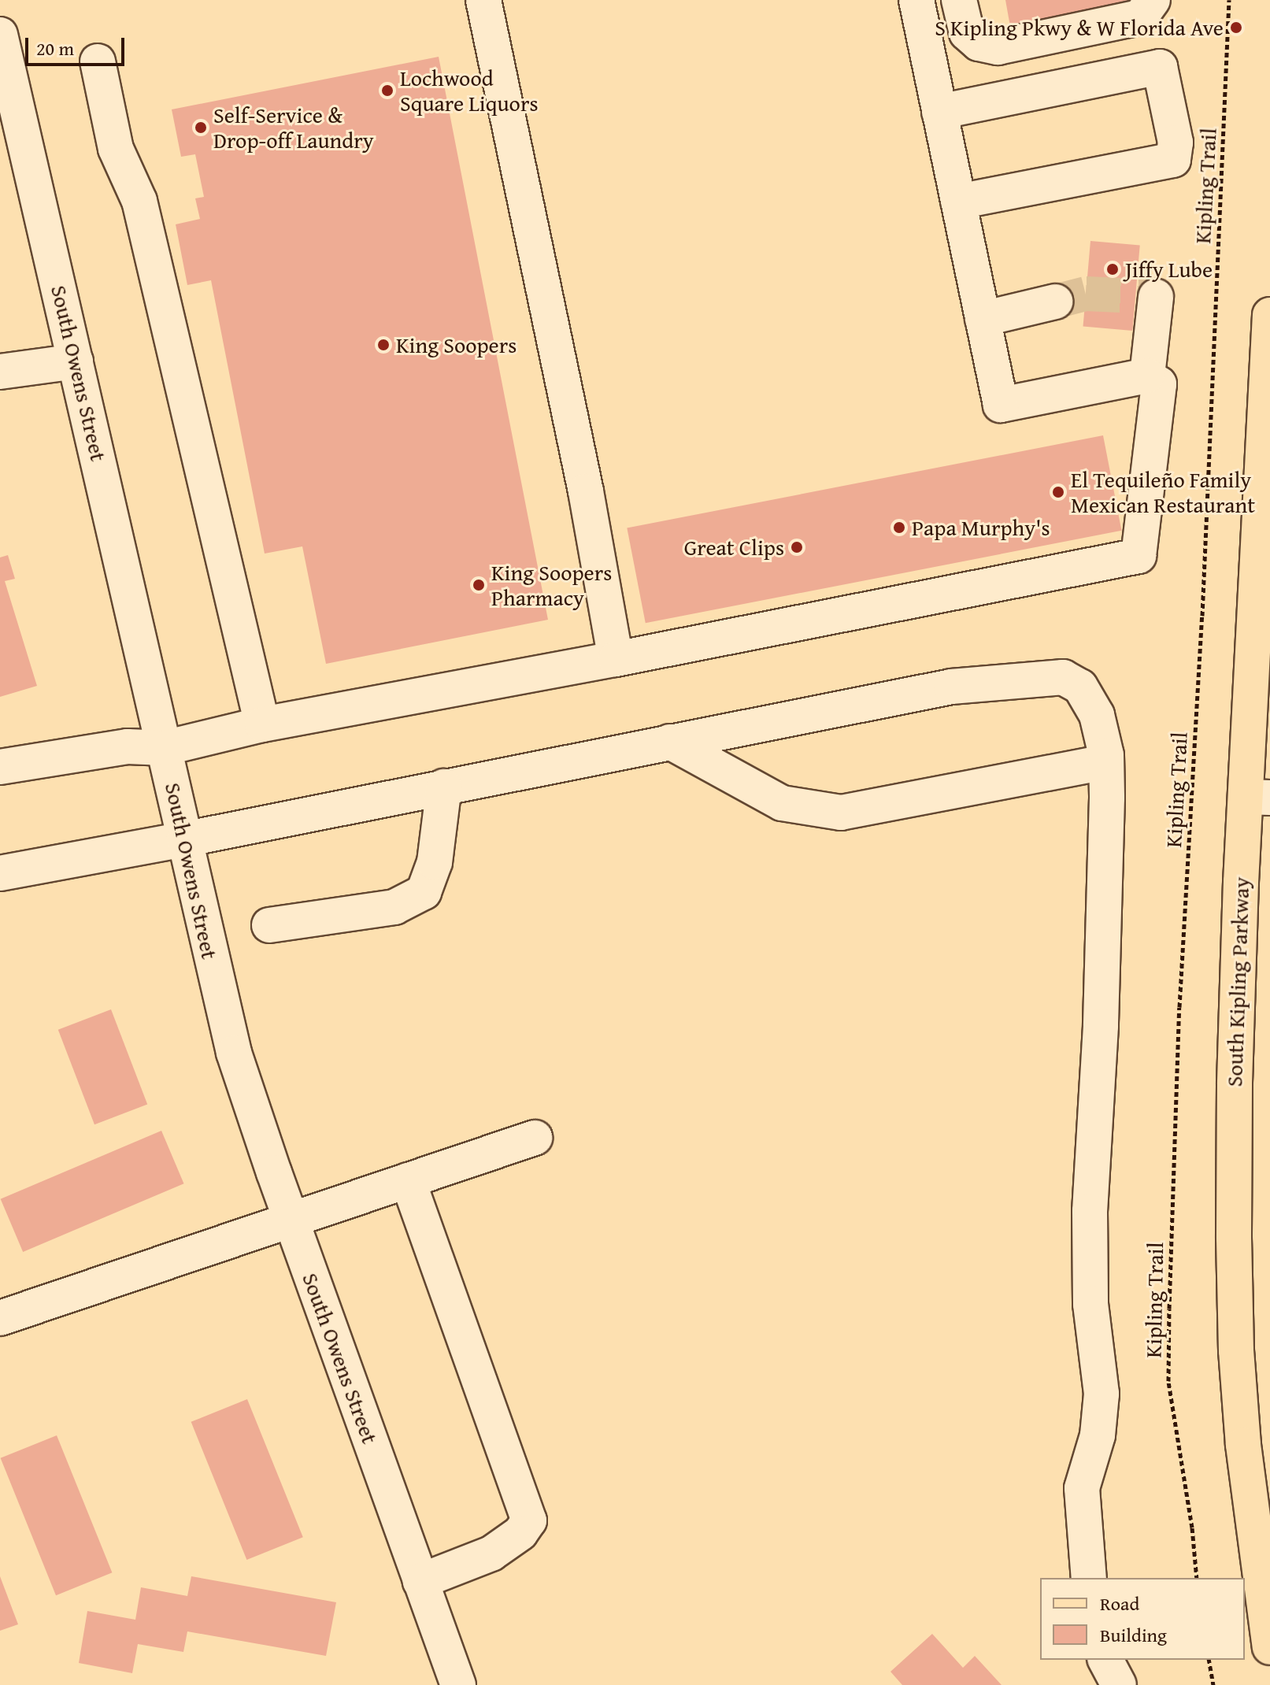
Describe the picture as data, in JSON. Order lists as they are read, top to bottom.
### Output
{
  "streets": {
    "main road": ["South Kipling Parkway"],
    "street": ["South Owens Street"],
    "path": ["Kipling Trail"]
  },
  "places": [
    "S Kipling Pkwy & W Florida Ave",
    "Lochwood Square Liquors",
    "Self-Service & Drop-off Laundry",
    "Jiffy Lube",
    "King Soopers",
    "El Tequileño Family Mexican Restaurant",
    "Papa Murphy's",
    "Great Clips",
    "King Soopers Pharmacy"
  ],
  "legend": ["Road", "Building"],
  "scale_bar": "20 m"
}
